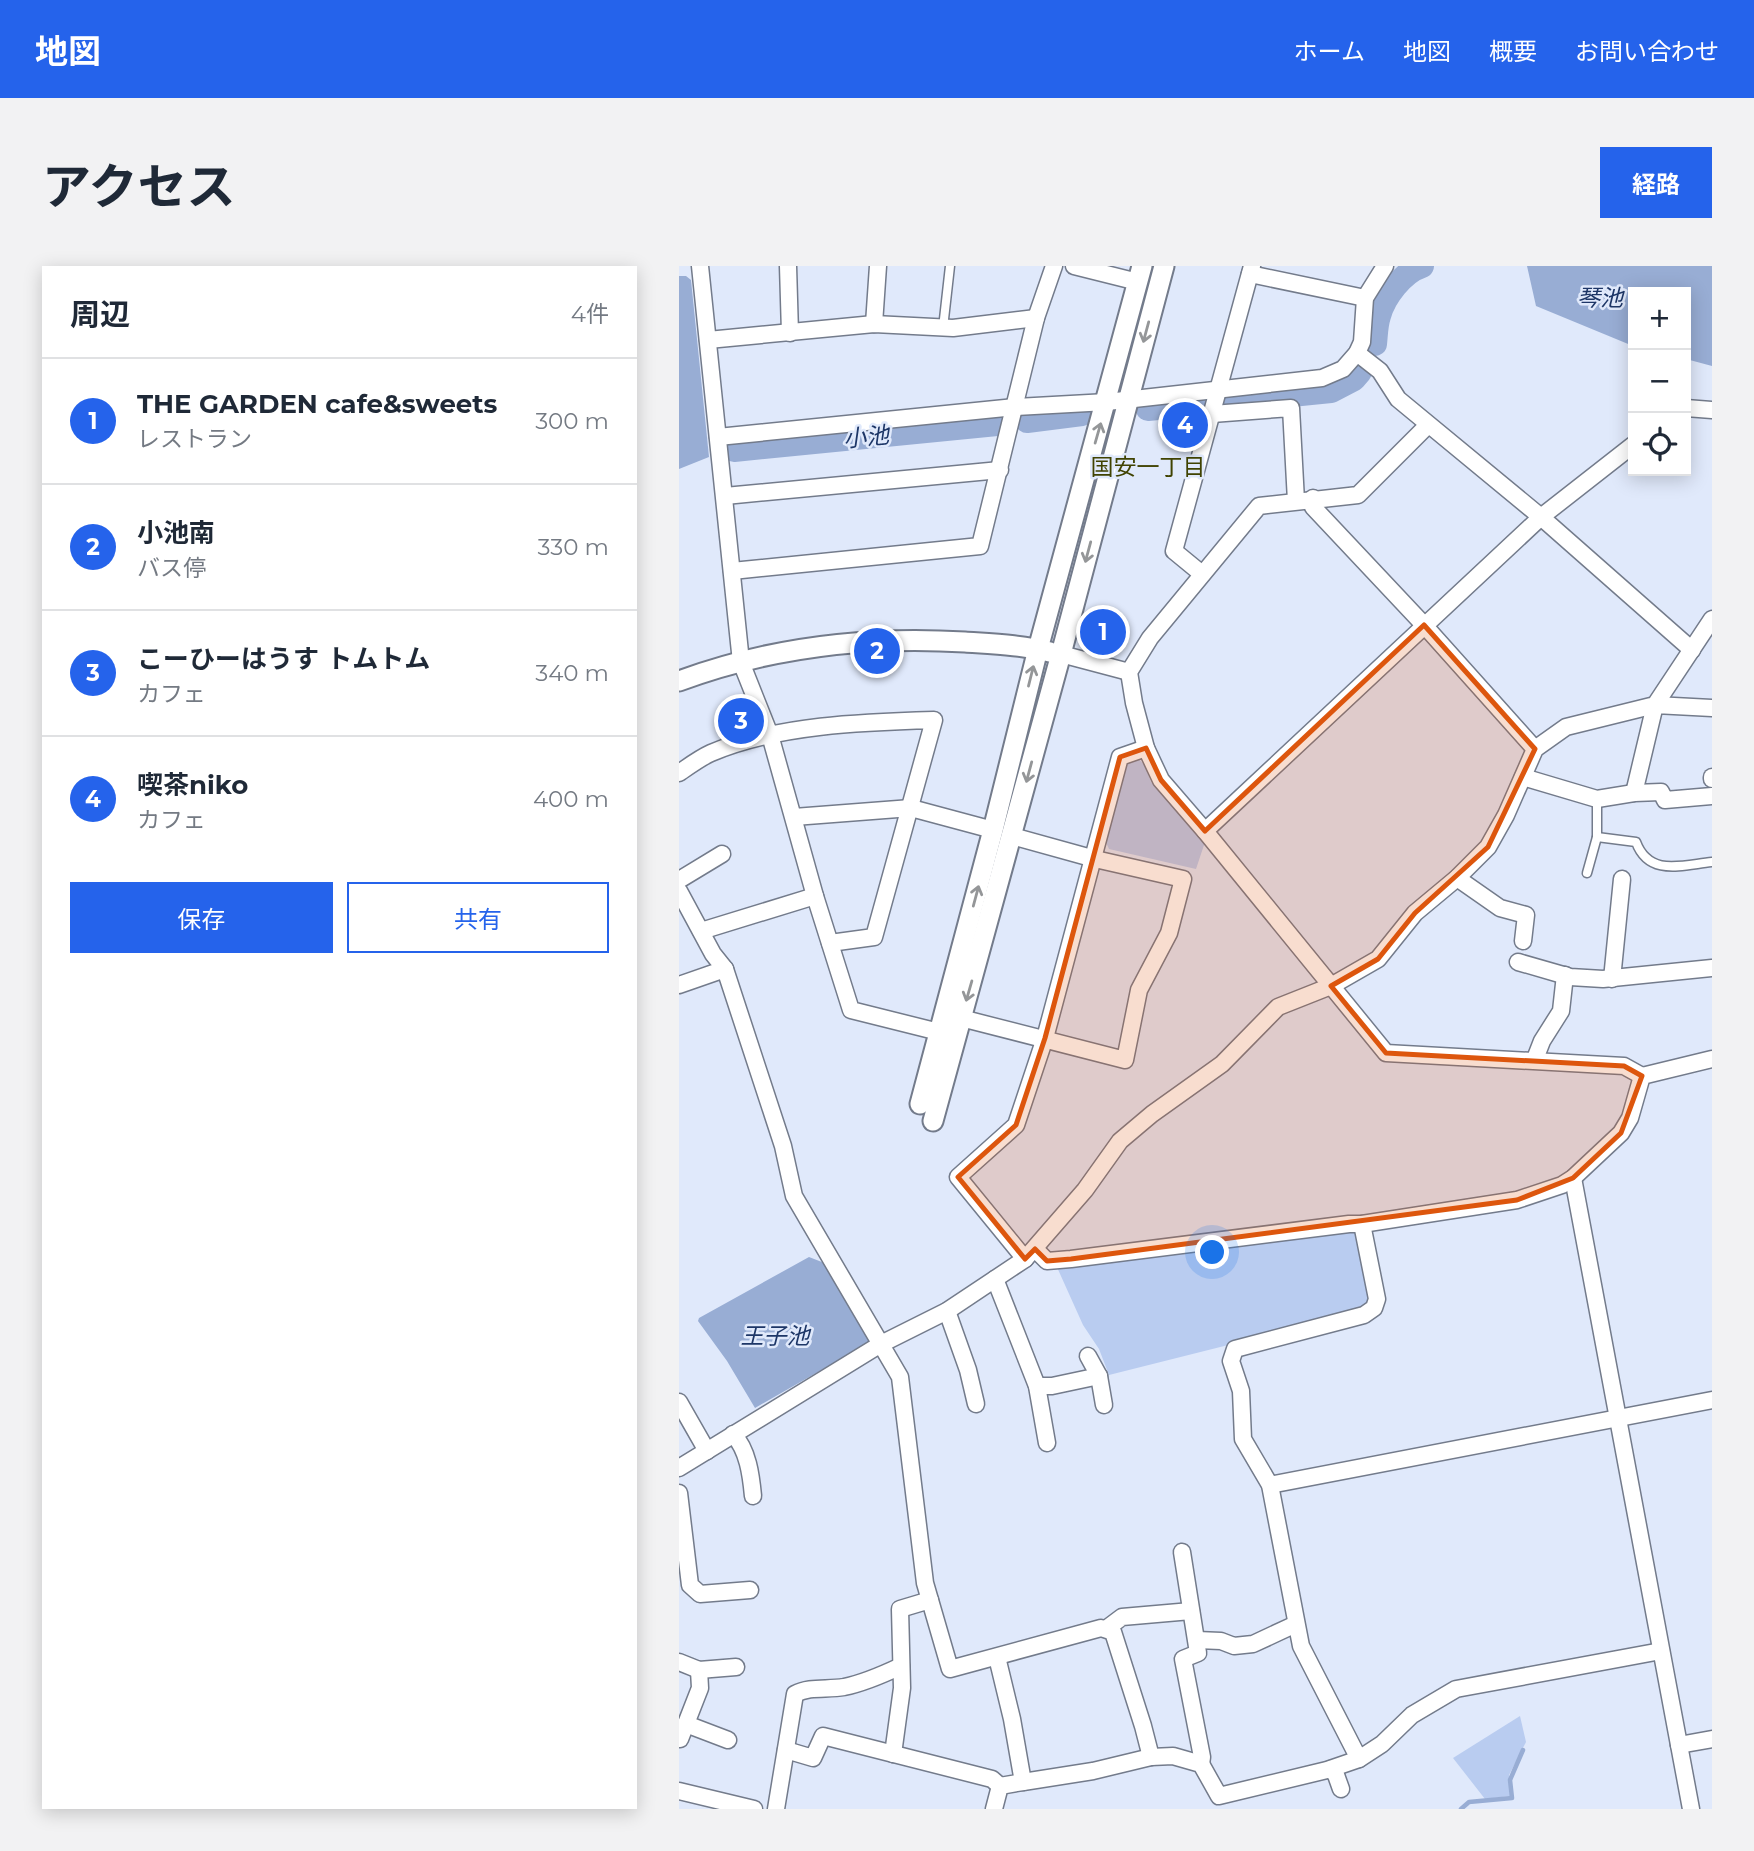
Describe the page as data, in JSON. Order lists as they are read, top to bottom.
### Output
{
  "districts": ["国安一丁目"],
  "water": ["琴池", "小池", "王子池"],
  "page": {
    "header": "地図",
    "nav": [
      "ホーム",
      "地図",
      "概要",
      "お問い合わせ"
    ],
    "title": "アクセス",
    "buttons": [
      "経路",
      ["保存", "共有"]
    ],
    "heading": ["周辺", "4件"],
    "map_buttons": ["+", "−"],
    "list": [
      {
        "mark": "1",
        "name": "THE GARDEN cafe&sweets",
        "note": "レストラン",
        "value": "300 m"
      },
      {
        "mark": "2",
        "name": "小池南",
        "note": "バス停",
        "value": "330 m"
      },
      {
        "mark": "3",
        "name": "こーひーはうす トムトム",
        "note": "カフェ",
        "value": "340 m"
      },
      {
        "mark": "4",
        "name": "喫茶niko",
        "note": "カフェ",
        "value": "400 m"
      }
    ],
    "pins": [
      "4",
      "1",
      "2",
      "3"
    ]
  }
}
